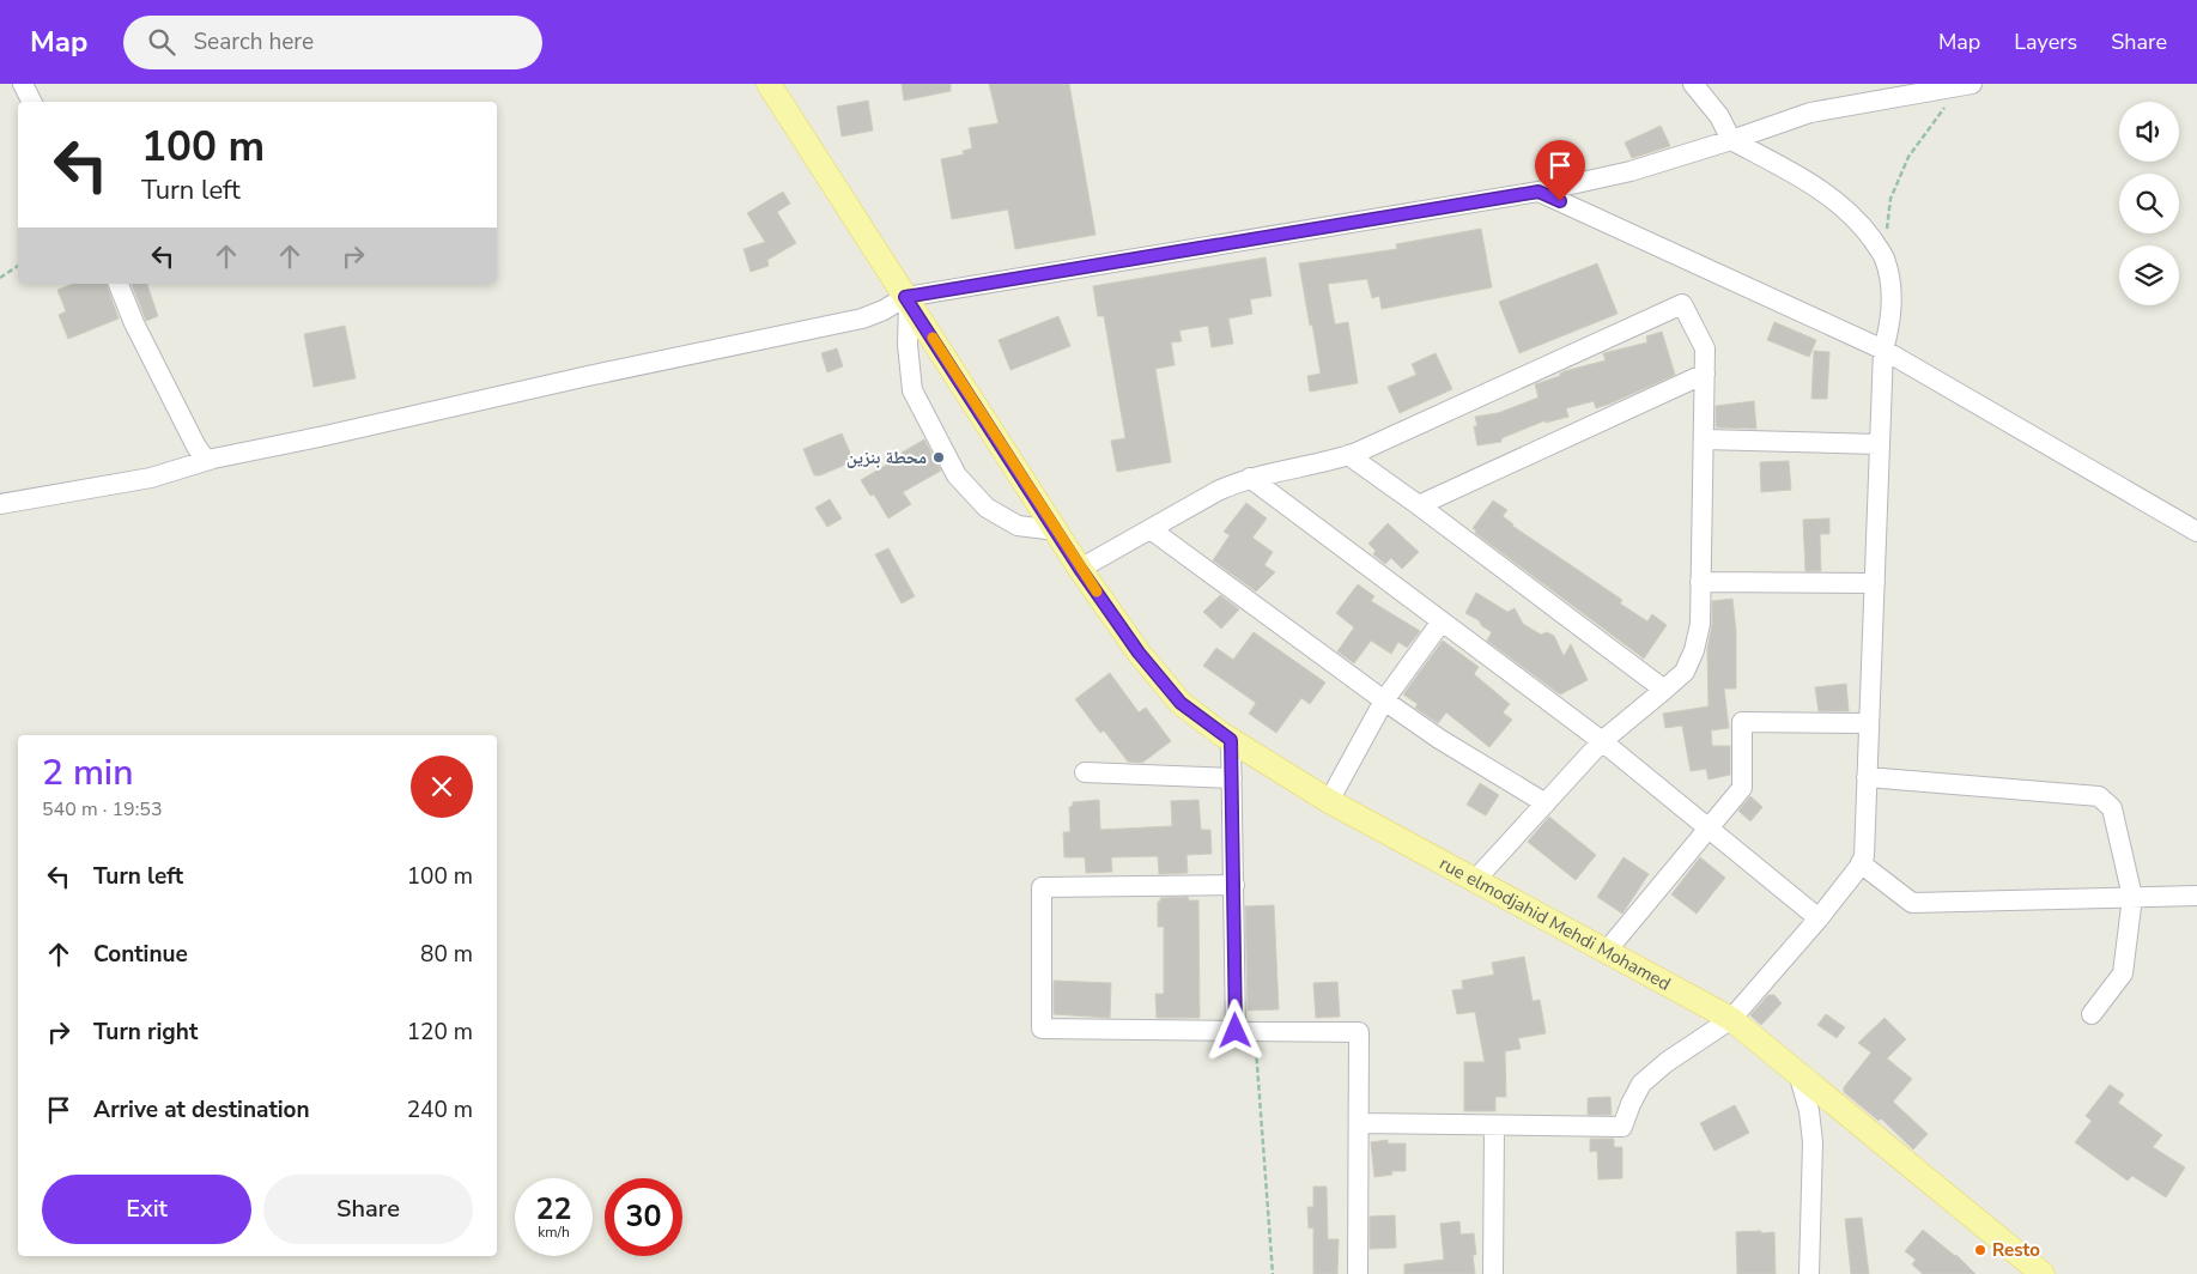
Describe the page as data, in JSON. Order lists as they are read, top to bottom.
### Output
{
  "streets": {
    "main road": ["rue elmodjahid Mehdi Mohamed"]
  },
  "places": ["محطة بنزين", "Resto"],
  "page": {
    "header": "Map",
    "search": "Search here",
    "nav": ["Map", "Layers", "Share"],
    "turn": ["100 m", "Turn left"],
    "heading": ["2 min", "540 m · 19:53"],
    "list": [
      {
        "name": "Turn left",
        "value": "100 m"
      },
      {
        "name": "Continue",
        "value": "80 m"
      },
      {
        "name": "Turn right",
        "value": "120 m"
      },
      {
        "name": "Arrive at destination",
        "value": "240 m"
      }
    ],
    "buttons": ["Exit", "Share"],
    "speed": "22 km/h",
    "limit": "30"
  }
}
